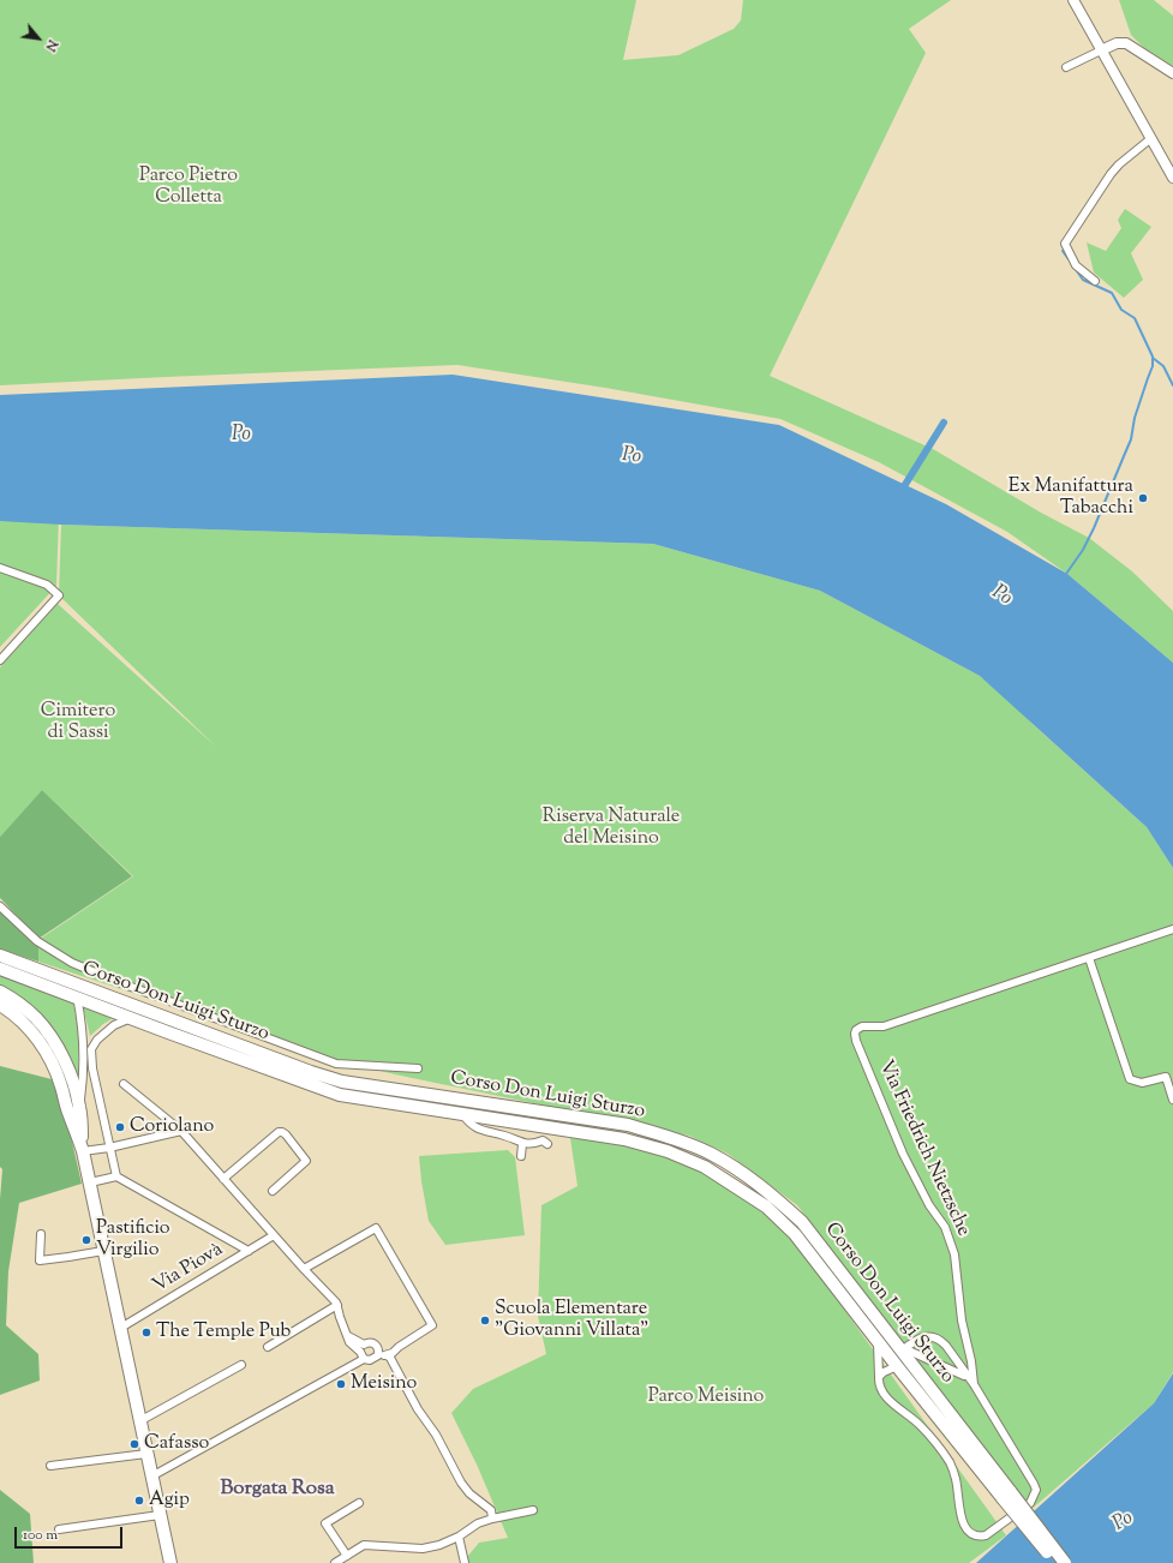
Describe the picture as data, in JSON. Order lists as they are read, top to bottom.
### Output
{
  "streets": {
    "main road": ["Corso Don Luigi Sturzo"],
    "street": ["Via Friedrich Nietzsche", "Via Piovà"]
  },
  "districts": ["Borgata Rosa"],
  "water": ["Po"],
  "parks": [
    "Parco Pietro Colletta",
    "Cimitero di Sassi",
    "Riserva Naturale del Meisino",
    "Parco Meisino"
  ],
  "places": [
    "Ex Manifattura Tabacchi",
    "Coriolano",
    "Pastificio Virgilio",
    "Scuola Elementare \"Giovanni Villata\"",
    "The Temple Pub",
    "Meisino",
    "Cafasso",
    "Agip"
  ],
  "scale_bar": "100 m",
  "north": "bottom right"
}
